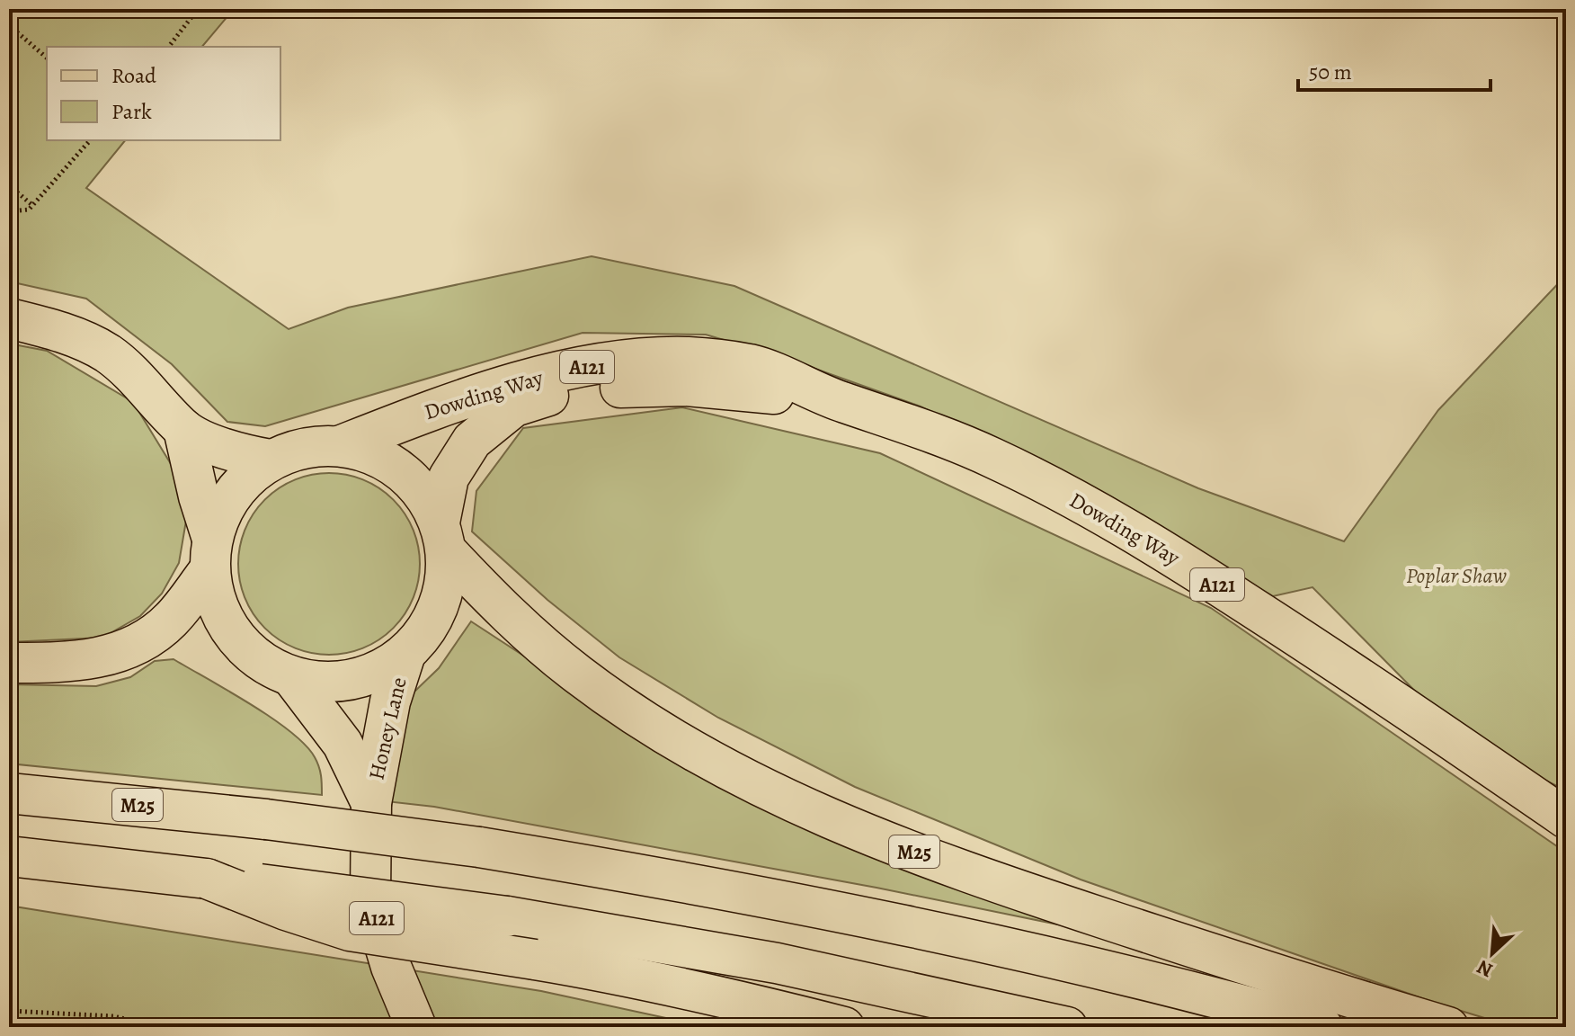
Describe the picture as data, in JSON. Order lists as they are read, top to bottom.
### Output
{
  "streets": {
    "main road": [
      "A121",
      "Dowding Way",
      "Honey Lane",
      "M25"
    ]
  },
  "crossings": [
    ["Dowding Way", "Honey Lane"],
    ["Dowding Way", "M25"],
    ["Honey Lane", "M25"]
  ],
  "parks": ["Poplar Shaw"],
  "legend": ["Road", "Park"],
  "scale_bar": "50 m",
  "north": "bottom left"
}
